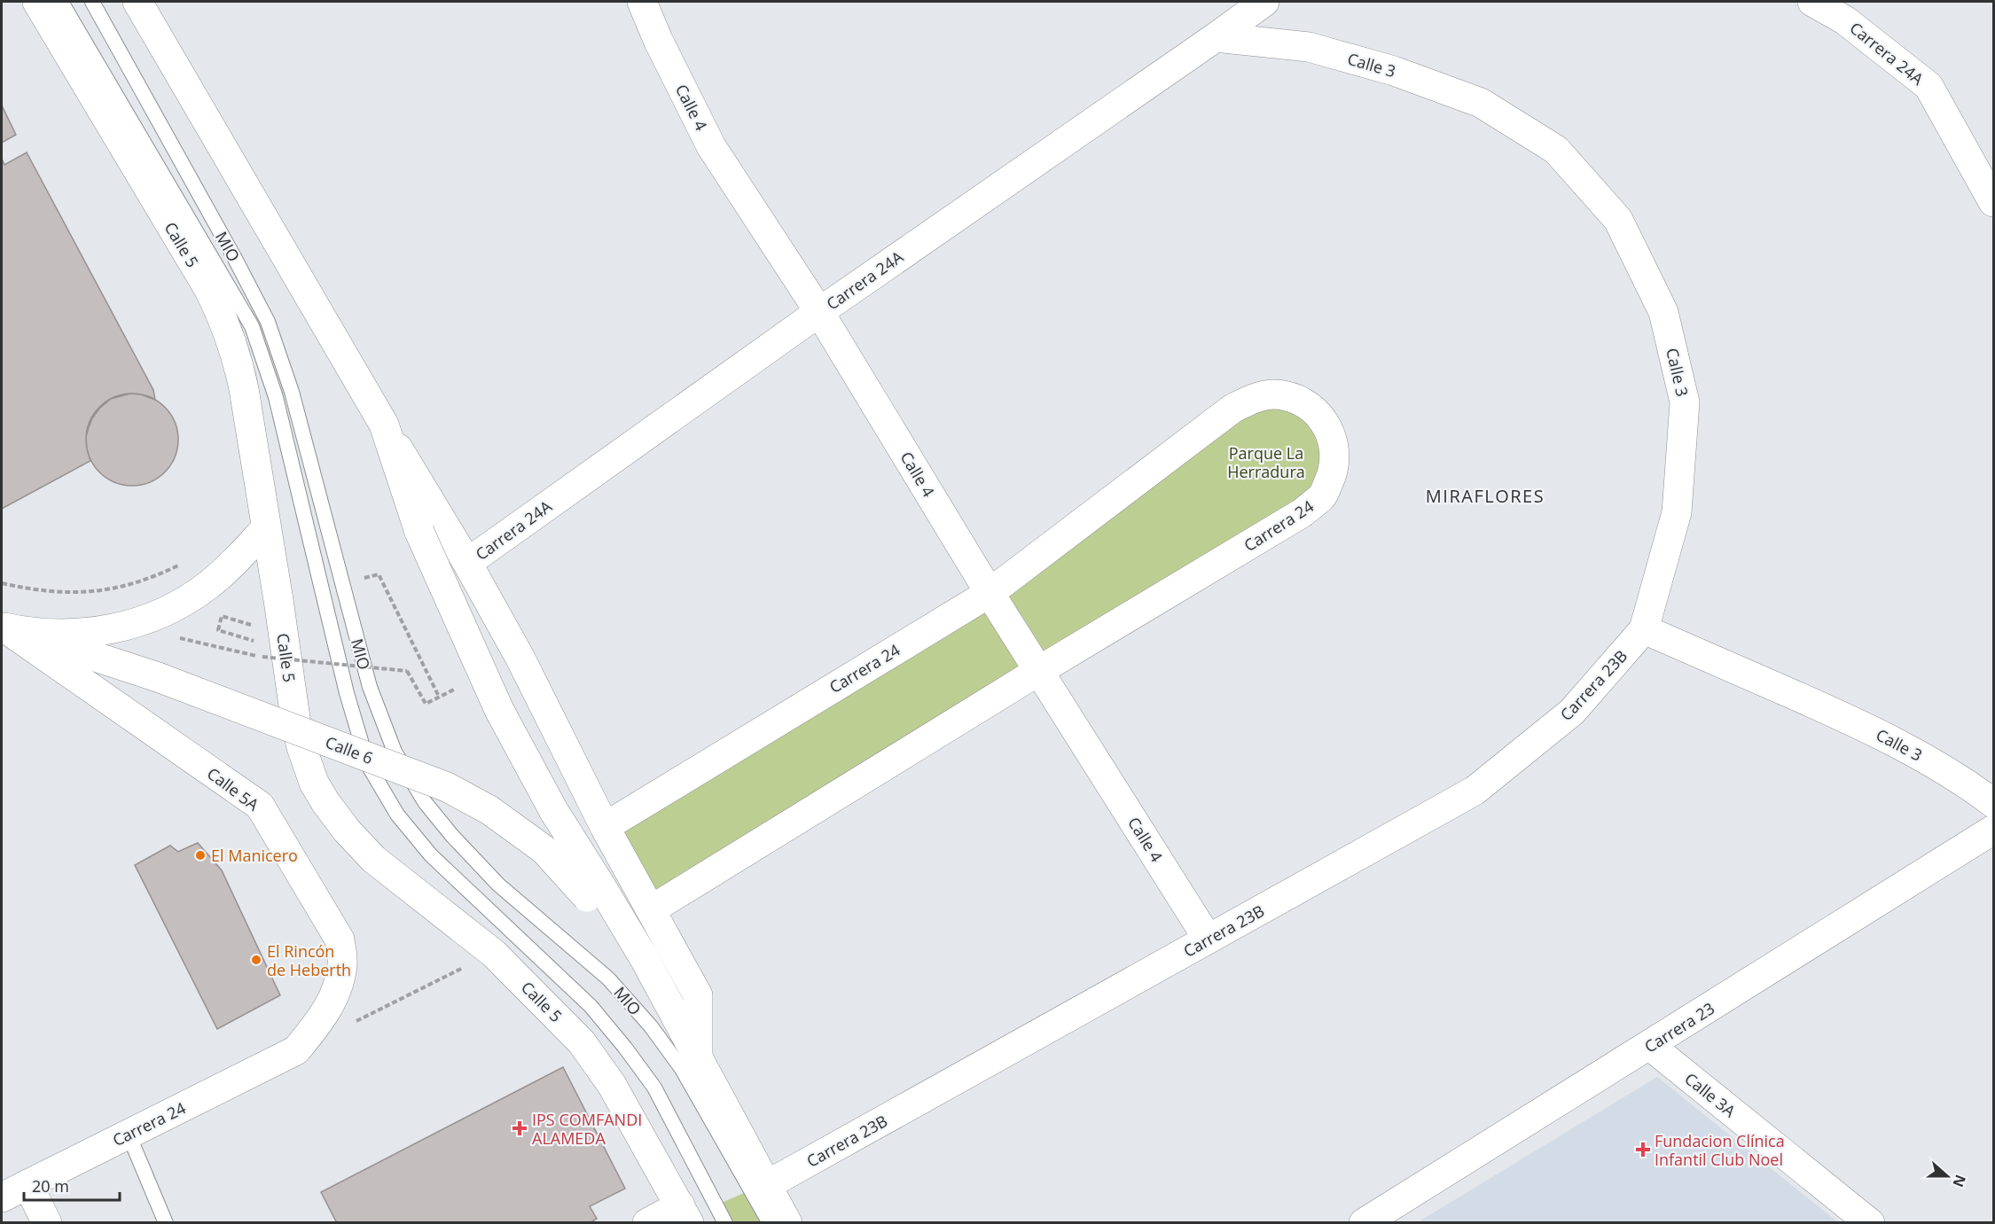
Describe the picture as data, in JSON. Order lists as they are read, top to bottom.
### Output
{
  "streets": {
    "street": [
      "Carrera 24A",
      "Calle 3",
      "Calle 4",
      "Calle 5",
      "Carrera 24",
      "Carrera 23B",
      "Calle 6",
      "Calle 5A",
      "Carrera 23",
      "Calle 3A"
    ],
    "lane": ["MIO"]
  },
  "crossings": [
    ["Carrera 24A", "Calle 3"],
    ["Carrera 24A", "Calle 4"],
    ["Calle 3", "Carrera 23B"],
    ["Calle 4", "Carrera 24"],
    ["Calle 4", "Carrera 23B"],
    ["Carrera 24", "Calle 5A"],
    ["Calle 6", "Calle 5A"],
    ["Carrera 23", "Calle 3A"]
  ],
  "districts": ["MIRAFLORES"],
  "parks": ["Parque La Herradura"],
  "places": {
    "other": ["El Manicero", "El Rincón de Heberth"],
    "health": ["IPS COMFANDI ALAMEDA", "Fundacion Clínica Infantil Club Noel"]
  },
  "scale_bar": "20 m",
  "north": "right"
}
